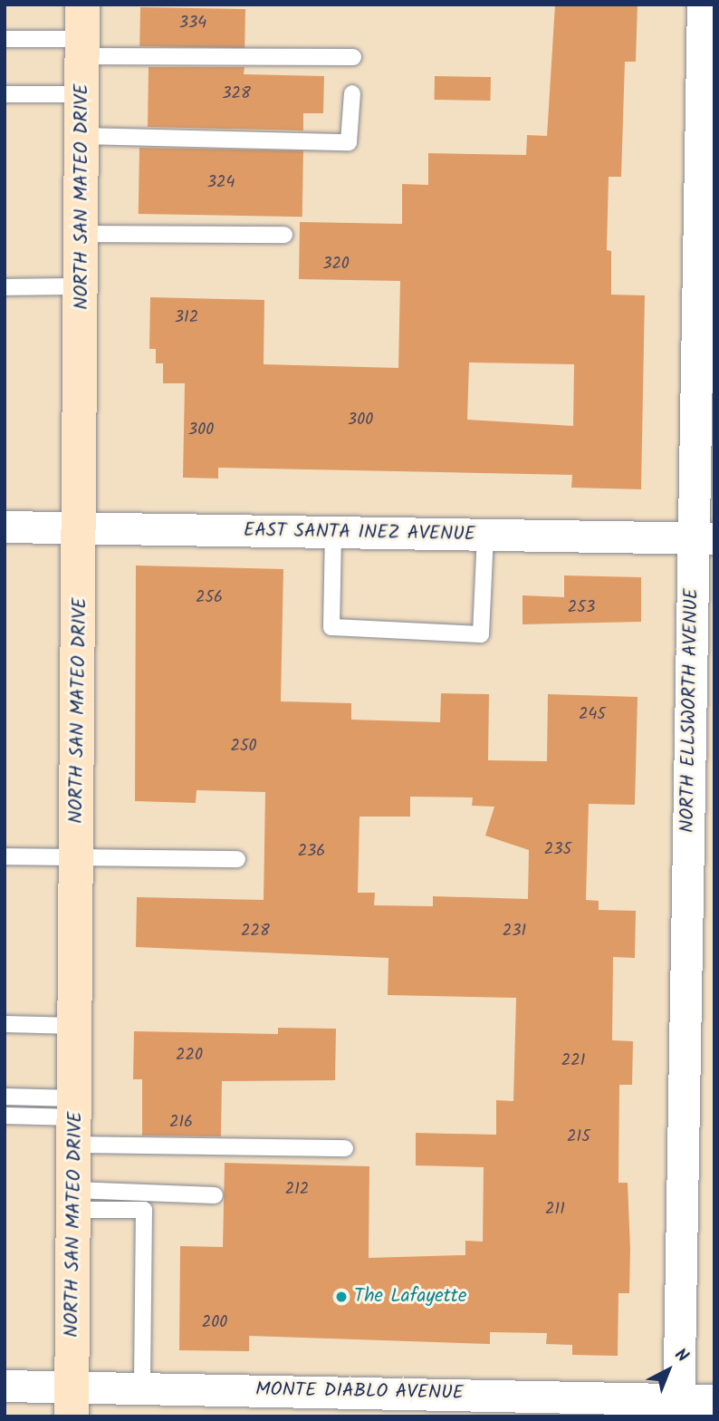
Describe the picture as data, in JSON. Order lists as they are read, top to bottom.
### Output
{
  "streets": {
    "main road": ["NORTH SAN MATEO DRIVE"],
    "street": ["EAST SANTA INEZ AVENUE", "NORTH ELLSWORTH AVENUE", "MONTE DIABLO AVENUE"]
  },
  "crossings": [
    ["NORTH SAN MATEO DRIVE", "EAST SANTA INEZ AVENUE"],
    ["NORTH SAN MATEO DRIVE", "MONTE DIABLO AVENUE"],
    ["EAST SANTA INEZ AVENUE", "NORTH ELLSWORTH AVENUE"],
    ["NORTH ELLSWORTH AVENUE", "MONTE DIABLO AVENUE"]
  ],
  "places": ["The Lafayette"],
  "house_numbers": [
    "334",
    "328",
    "324",
    "320",
    "312",
    "300",
    "300",
    "256",
    "253",
    "245",
    "250",
    "235",
    "236",
    "228",
    "231",
    "220",
    "221",
    "216",
    "215",
    "212",
    "211",
    "200"
  ],
  "north": "top right"
}
